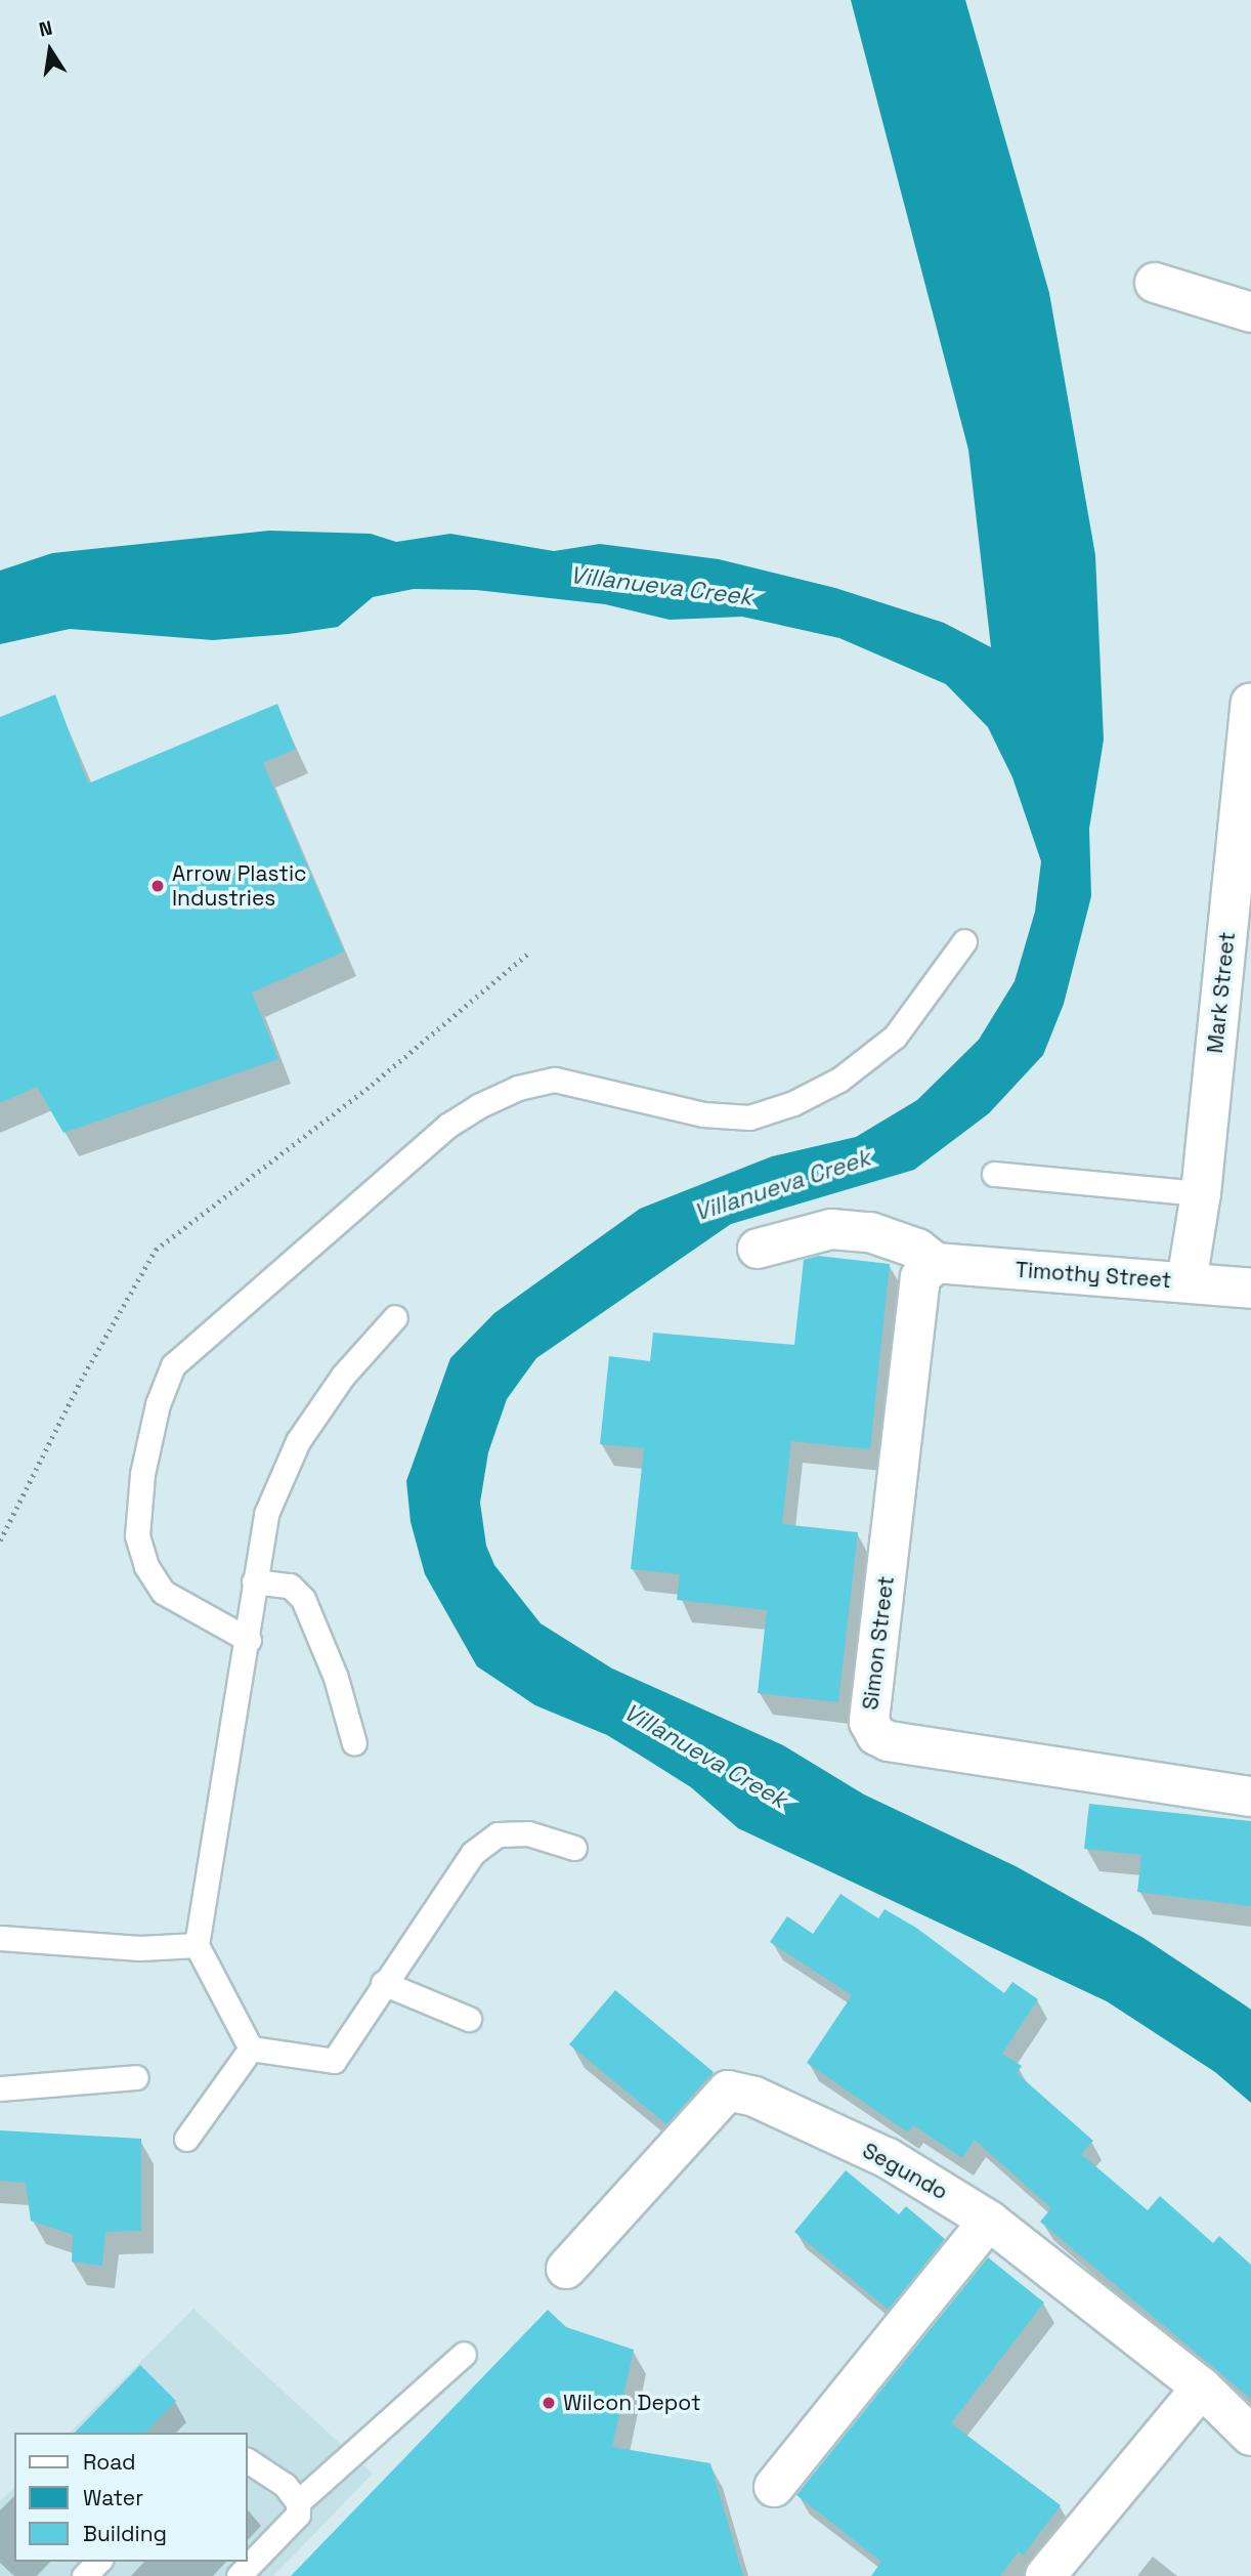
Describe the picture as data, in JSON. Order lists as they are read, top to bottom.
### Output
{
  "streets": {
    "street": [
      "Mark Street",
      "Timothy Street",
      "Simon Street",
      "Segundo"
    ]
  },
  "crossings": [
    ["Mark Street", "Timothy Street"],
    ["Timothy Street", "Simon Street"]
  ],
  "water": ["Villanueva Creek"],
  "places": ["Arrow Plastic Industries", "Wilcon Depot"],
  "legend": ["Road", "Water", "Building"],
  "north": "top"
}
